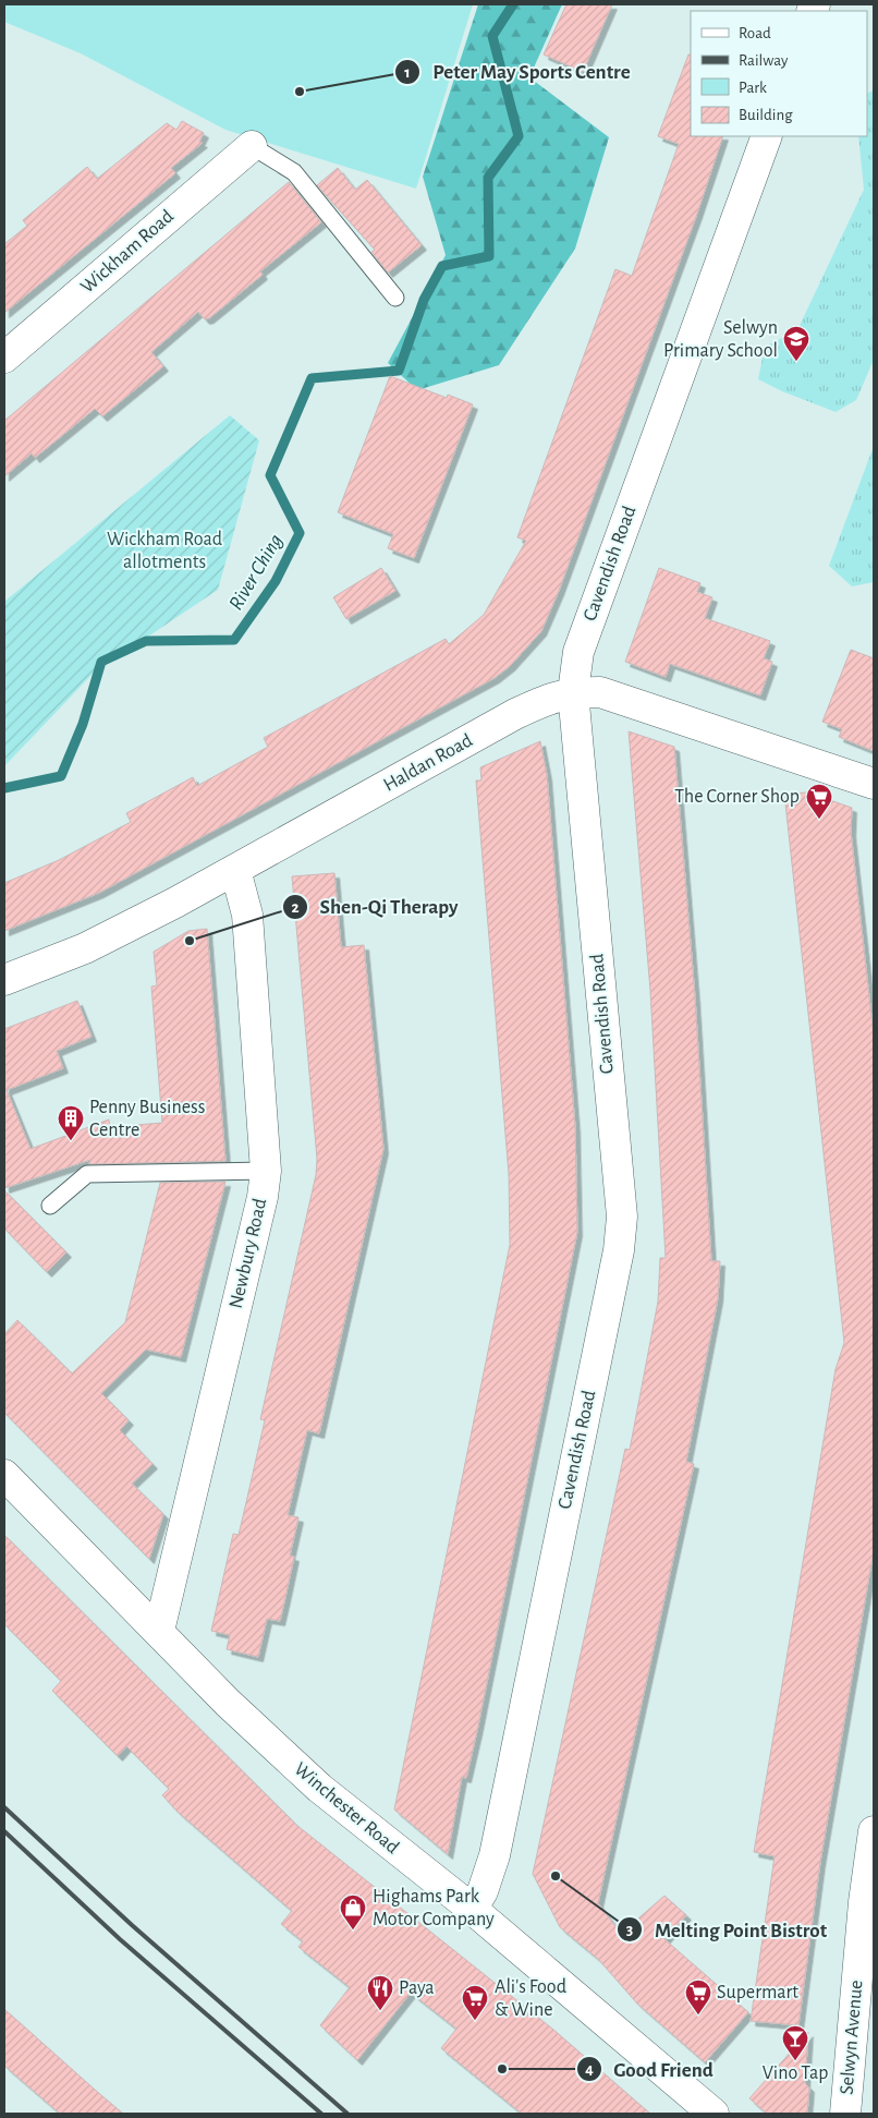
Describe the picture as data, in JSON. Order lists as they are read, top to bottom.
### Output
{
  "streets": {
    "street": [
      "Wickham Road",
      "Cavendish Road",
      "Haldan Road",
      "Newbury Road",
      "Winchester Road",
      "Selwyn Avenue"
    ]
  },
  "crossings": [
    ["Cavendish Road", "Haldan Road"],
    ["Cavendish Road", "Winchester Road"],
    ["Haldan Road", "Newbury Road"],
    ["Newbury Road", "Winchester Road"]
  ],
  "water": ["River Ching"],
  "parks": ["Wickham Road allotments"],
  "places": {
    "other": [
      "Peter May Sports Centre",
      "Shen-Qi Therapy",
      "Melting Point Bistrot",
      "Good Friend"
    ],
    "school or university": ["Selwyn Primary School"],
    "supermarket": ["The Corner Shop", "Supermart", "Ali's Food & Wine"],
    "building": ["Penny Business Centre"],
    "shop": ["Highams Park Motor Company"],
    "restaurant": ["Paya"],
    "bar": ["Vino Tap"]
  },
  "legend": [
    "Road",
    "Railway",
    "Park",
    "Building"
  ]
}
